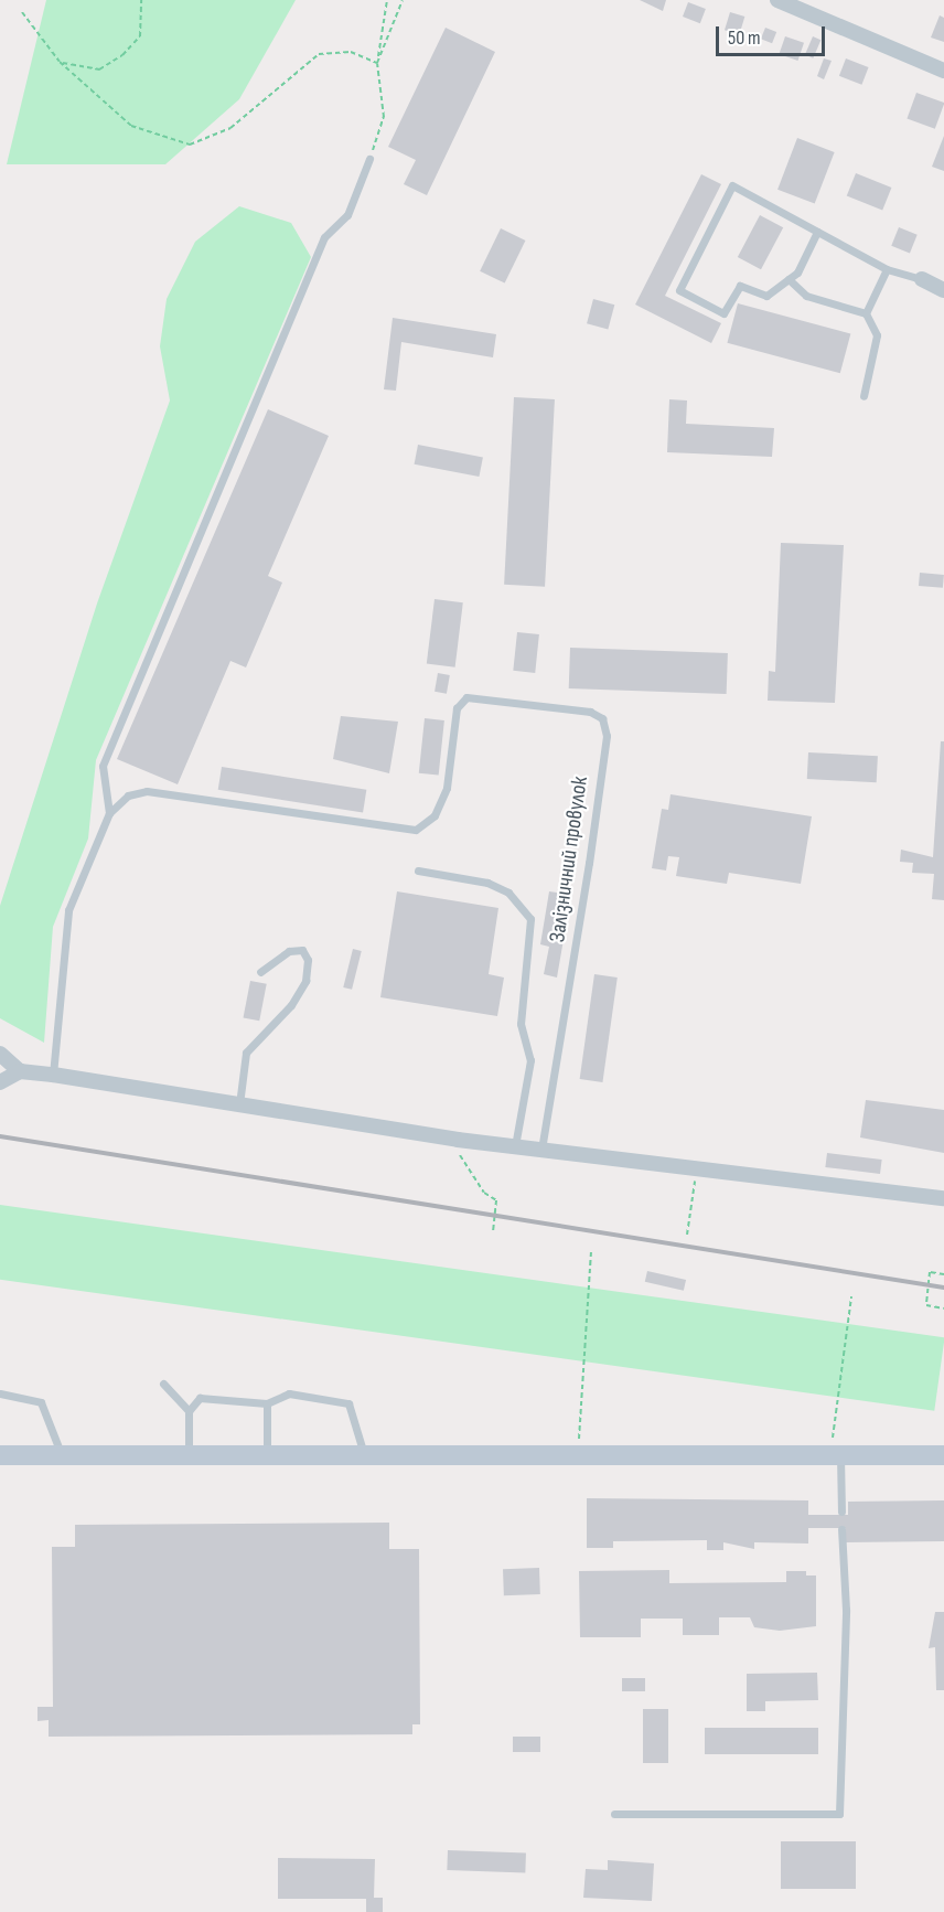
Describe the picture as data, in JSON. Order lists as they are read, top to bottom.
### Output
{
  "streets": {
    "lane": ["Залізничний провулок"]
  },
  "scale_bar": "50 m"
}
